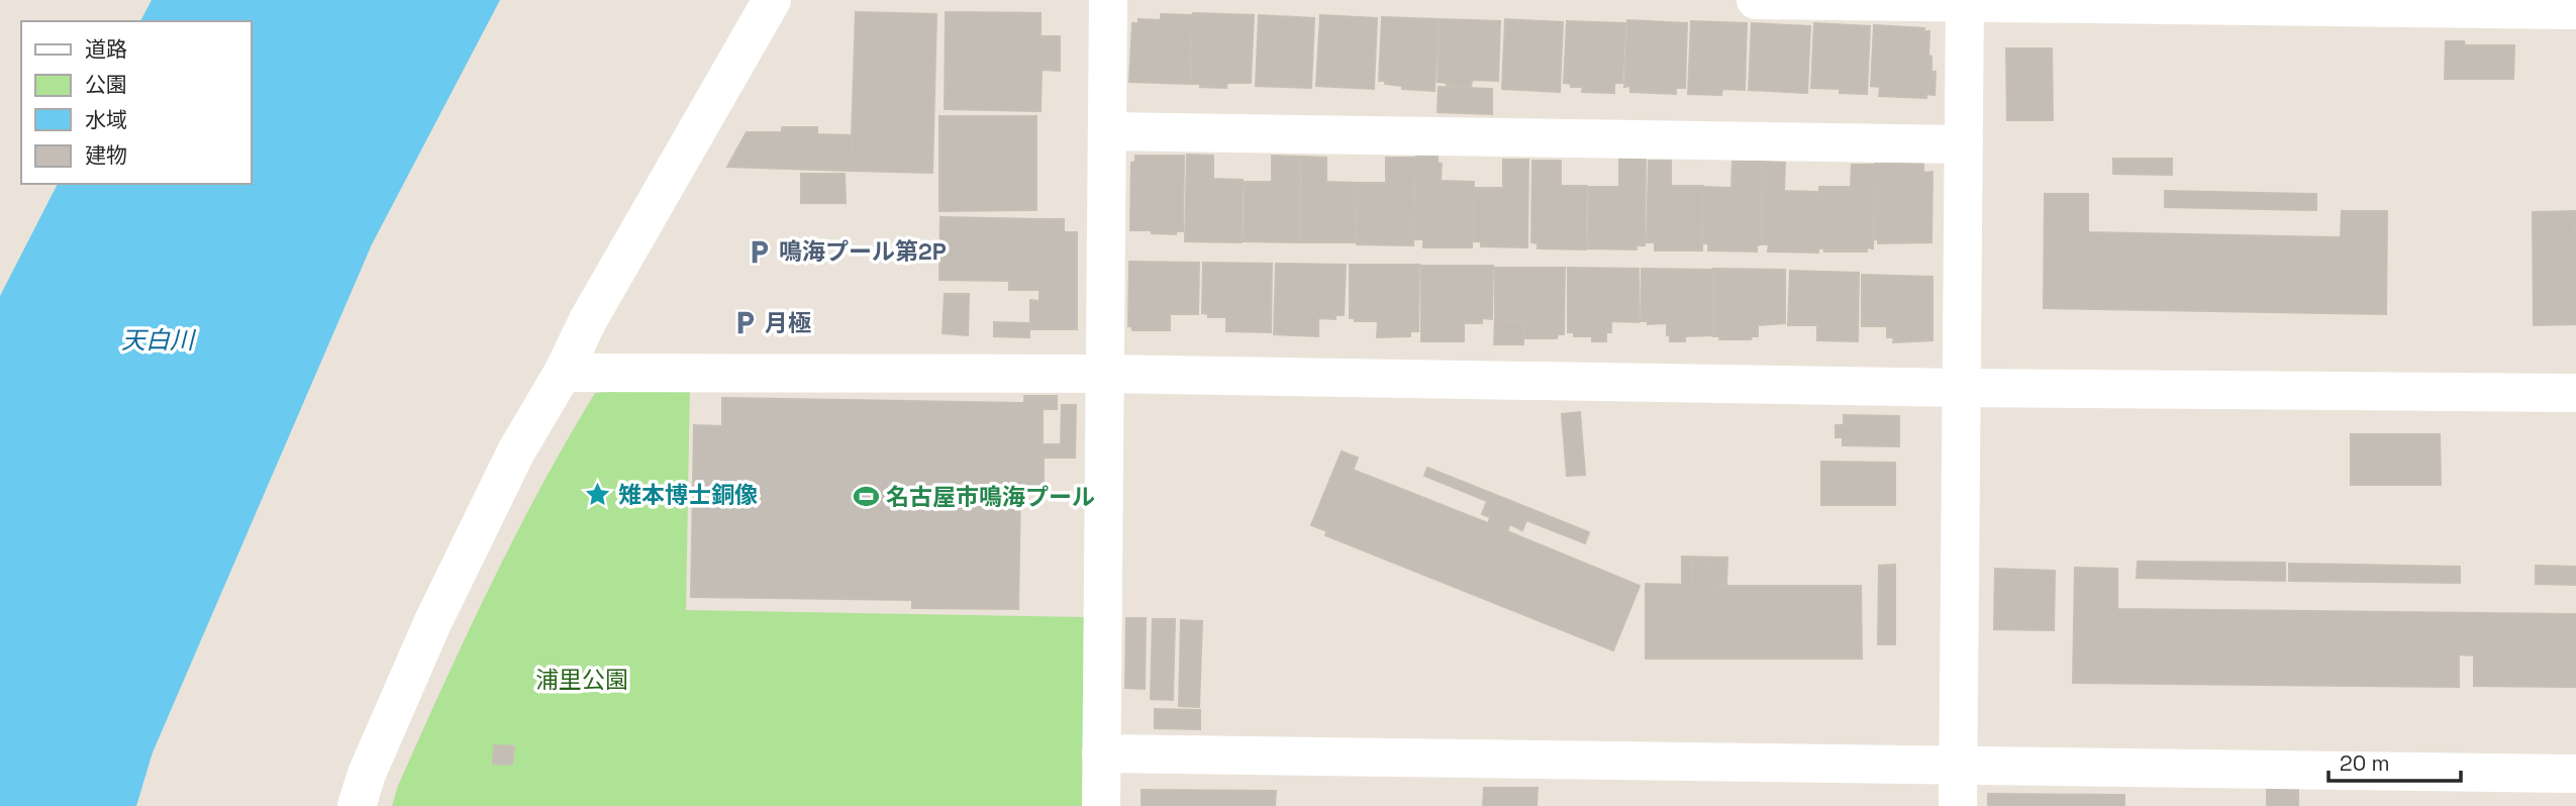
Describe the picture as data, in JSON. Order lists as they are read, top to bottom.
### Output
{
  "water": ["天白川"],
  "parks": ["浦里公園"],
  "places": {
    "parking": ["鳴海プール第2P", "月極"],
    "place": ["雉本博士銅像"],
    "sports": ["名古屋市鳴海プール"]
  },
  "legend": [
    "道路",
    "公園",
    "水域",
    "建物"
  ],
  "scale_bar": "20 m"
}
